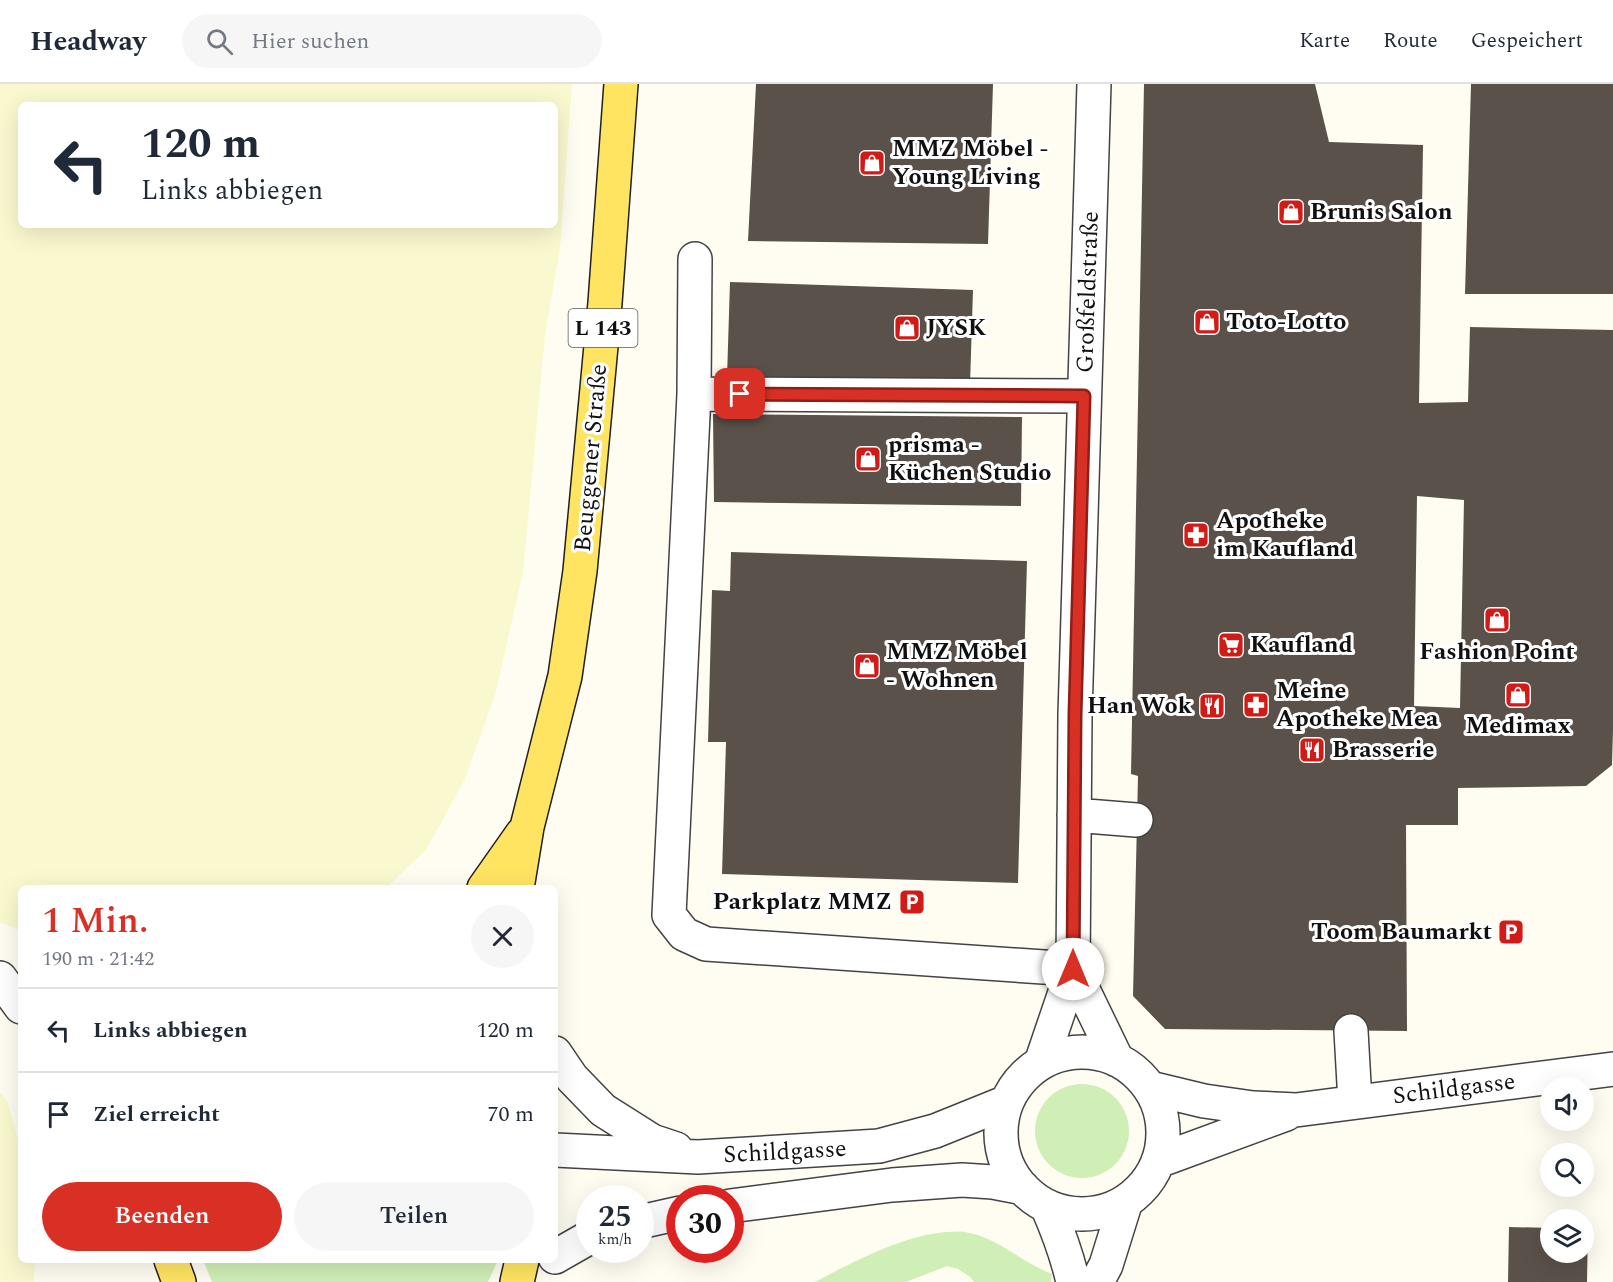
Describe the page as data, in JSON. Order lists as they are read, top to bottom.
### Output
{
  "streets": {
    "main road": ["L 143", "Beuggener Straße"],
    "street": ["Großfeldstraße", "Schildgasse"]
  },
  "crossings": [
    ["Großfeldstraße", "Schildgasse"]
  ],
  "places": {
    "shop": [
      "MMZ Möbel - Young Living",
      "Brunis Salon",
      "Toto-Lotto",
      "JYSK",
      "prisma - Küchen Studio",
      "Fashion Point",
      "MMZ Möbel - Wohnen",
      "Medimax"
    ],
    "pharmacy": ["Apotheke im Kaufland", "Meine Apotheke Mea"],
    "supermarket": ["Kaufland"],
    "restaurant": ["Han Wok", "Brasserie"],
    "parking": ["Parkplatz MMZ", "Toom Baumarkt"]
  },
  "page": {
    "header": "Headway",
    "search": "Hier suchen",
    "nav": ["Karte", "Route", "Gespeichert"],
    "turn": ["120 m", "Links abbiegen"],
    "heading": ["1 Min.", "190 m · 21:42"],
    "list": [
      {
        "name": "Links abbiegen",
        "value": "120 m"
      },
      {
        "name": "Ziel erreicht",
        "value": "70 m"
      }
    ],
    "buttons": ["Beenden", "Teilen"],
    "speed": "25 km/h",
    "limit": "30"
  }
}
